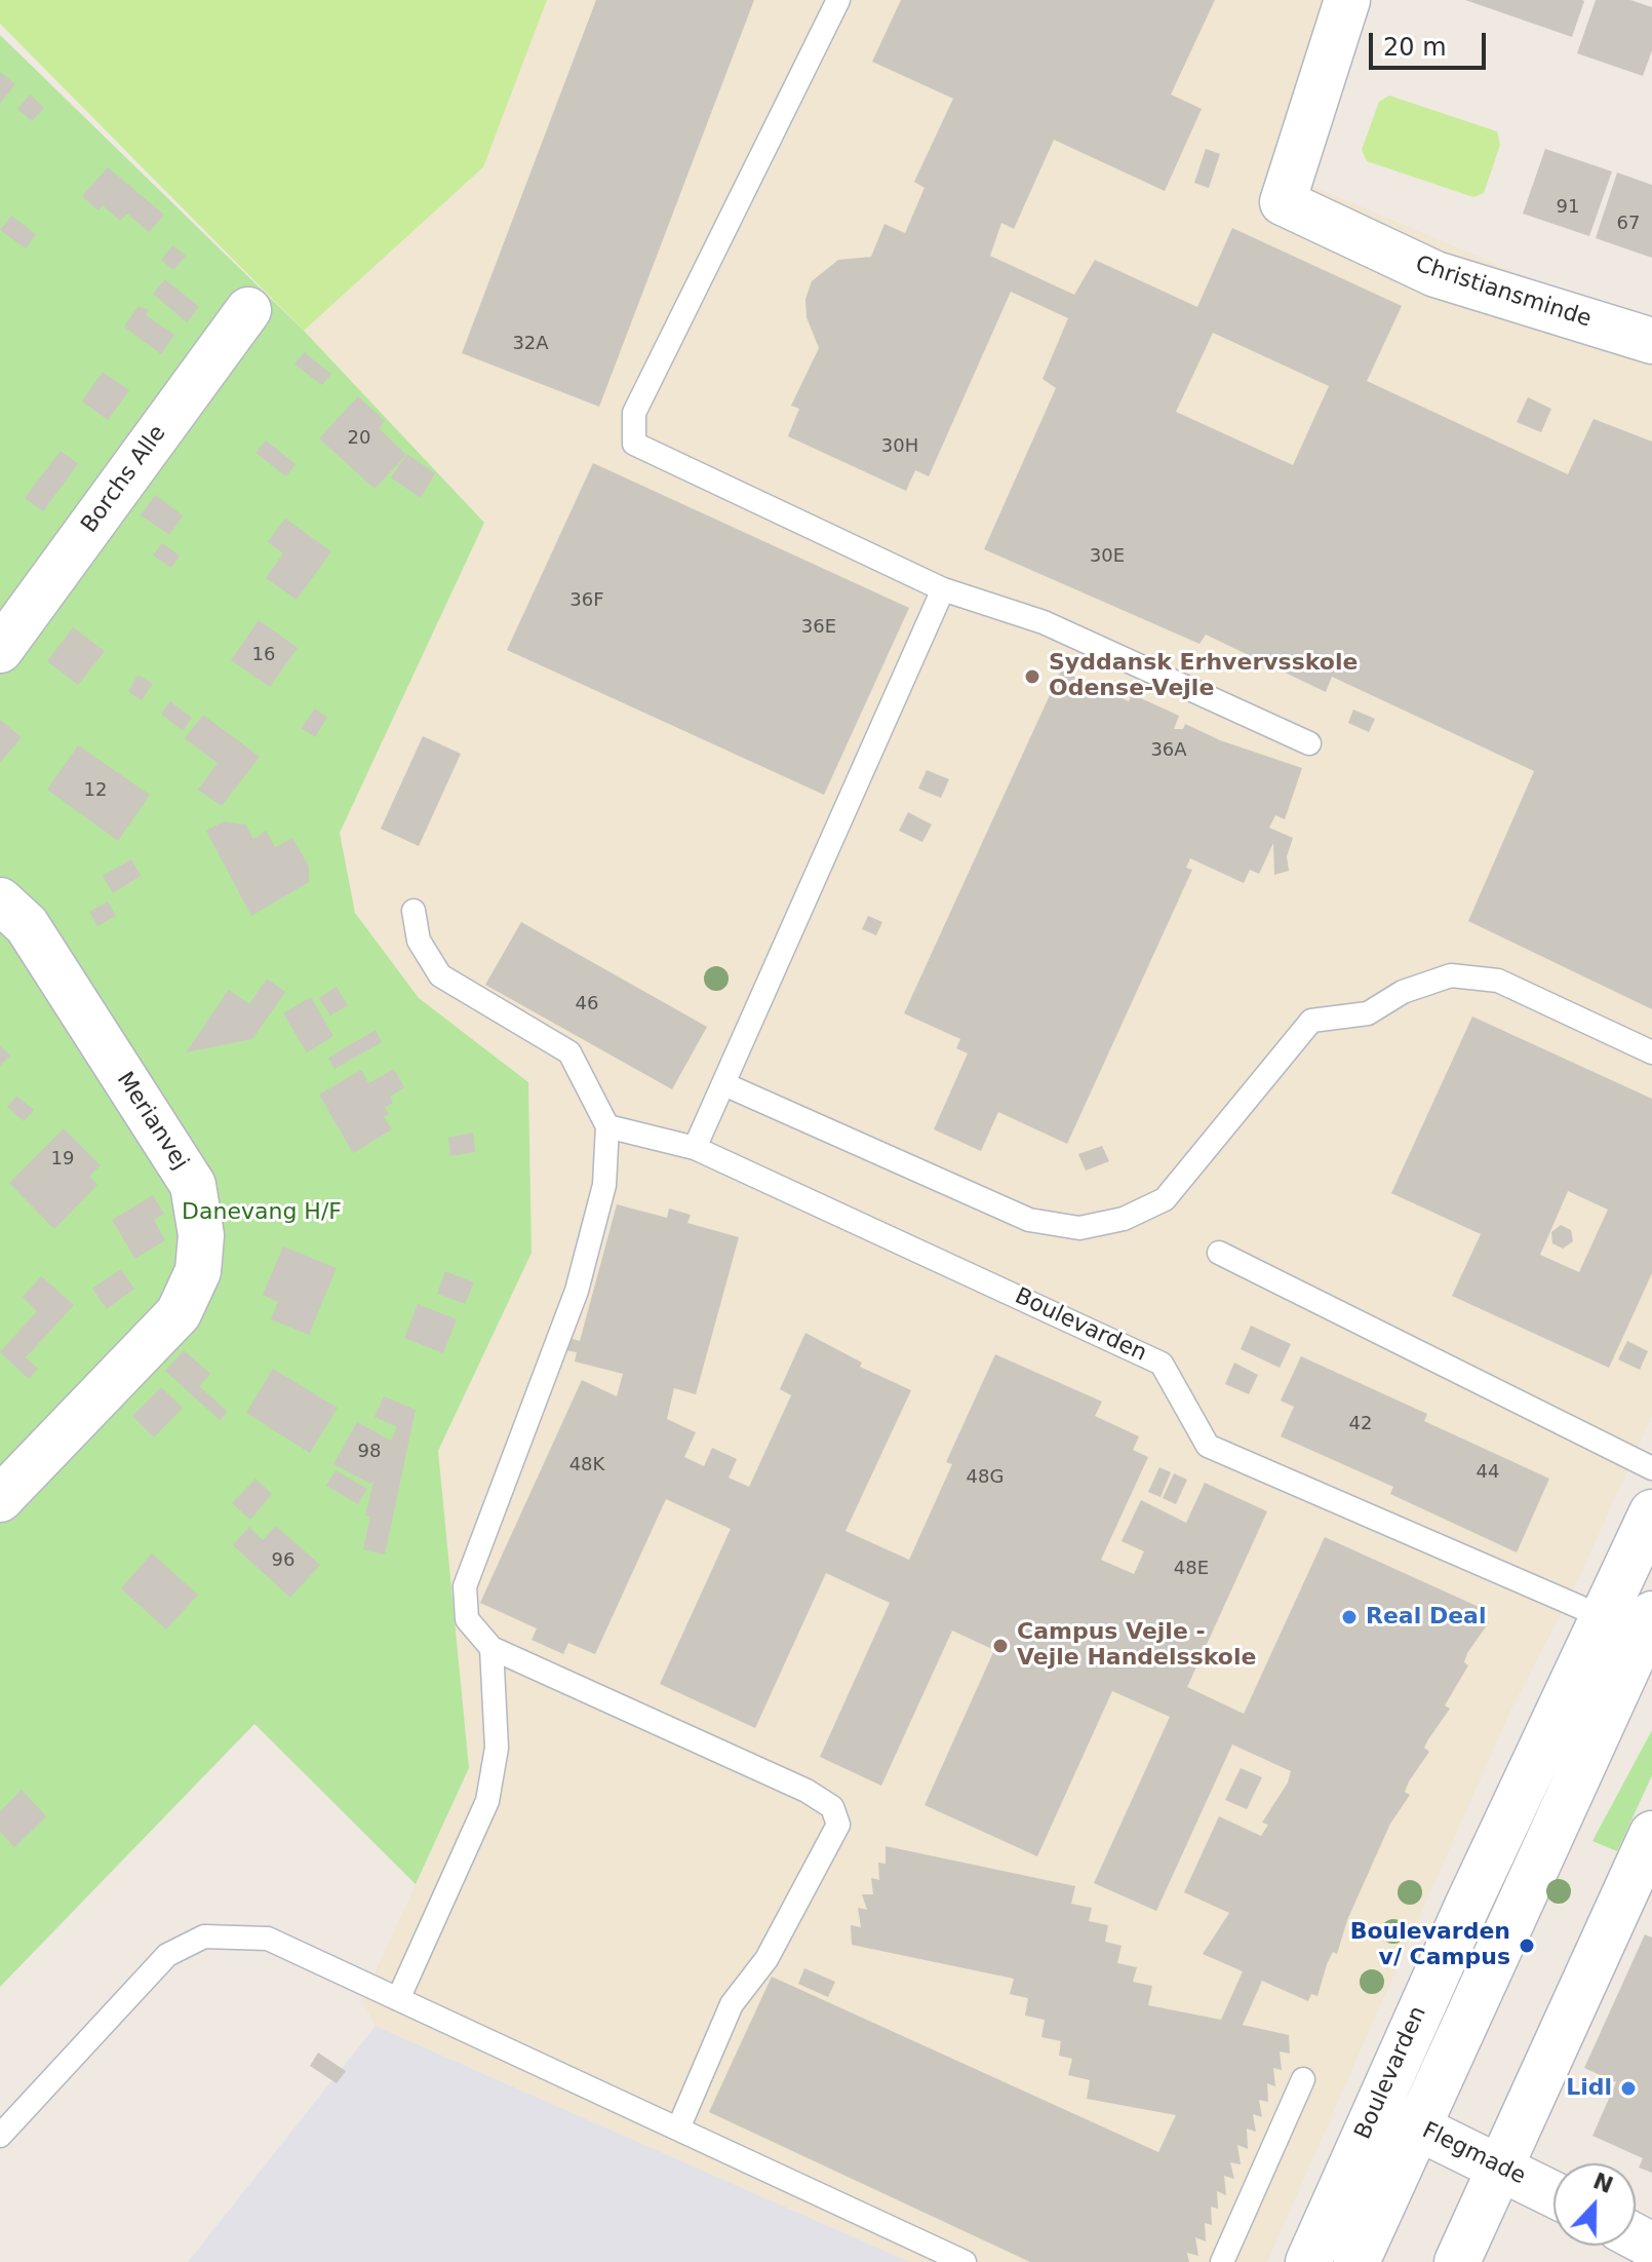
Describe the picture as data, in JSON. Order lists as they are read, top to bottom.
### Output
{
  "streets": {
    "street": [
      "Christiansminde",
      "Borchs Alle",
      "Merianvej",
      "Boulevarden",
      "Flegmade"
    ]
  },
  "crossings": [
    ["Boulevarden", "Flegmade"]
  ],
  "parks": ["Danevang H/F"],
  "places": [
    "Syddansk Erhvervsskole Odense-Vejle",
    "Real Deal",
    "Campus Vejle - Vejle Handelsskole",
    "Boulevarden v/ Campus",
    "Lidl"
  ],
  "house_numbers": [
    "91",
    "67",
    "32A",
    "20",
    "30H",
    "30E",
    "36F",
    "36E",
    "16",
    "36A",
    "12",
    "46",
    "19",
    "42",
    "98",
    "48K",
    "44",
    "48G",
    "96",
    "48E"
  ],
  "scale_bar": "20 m",
  "north": "top"
}
